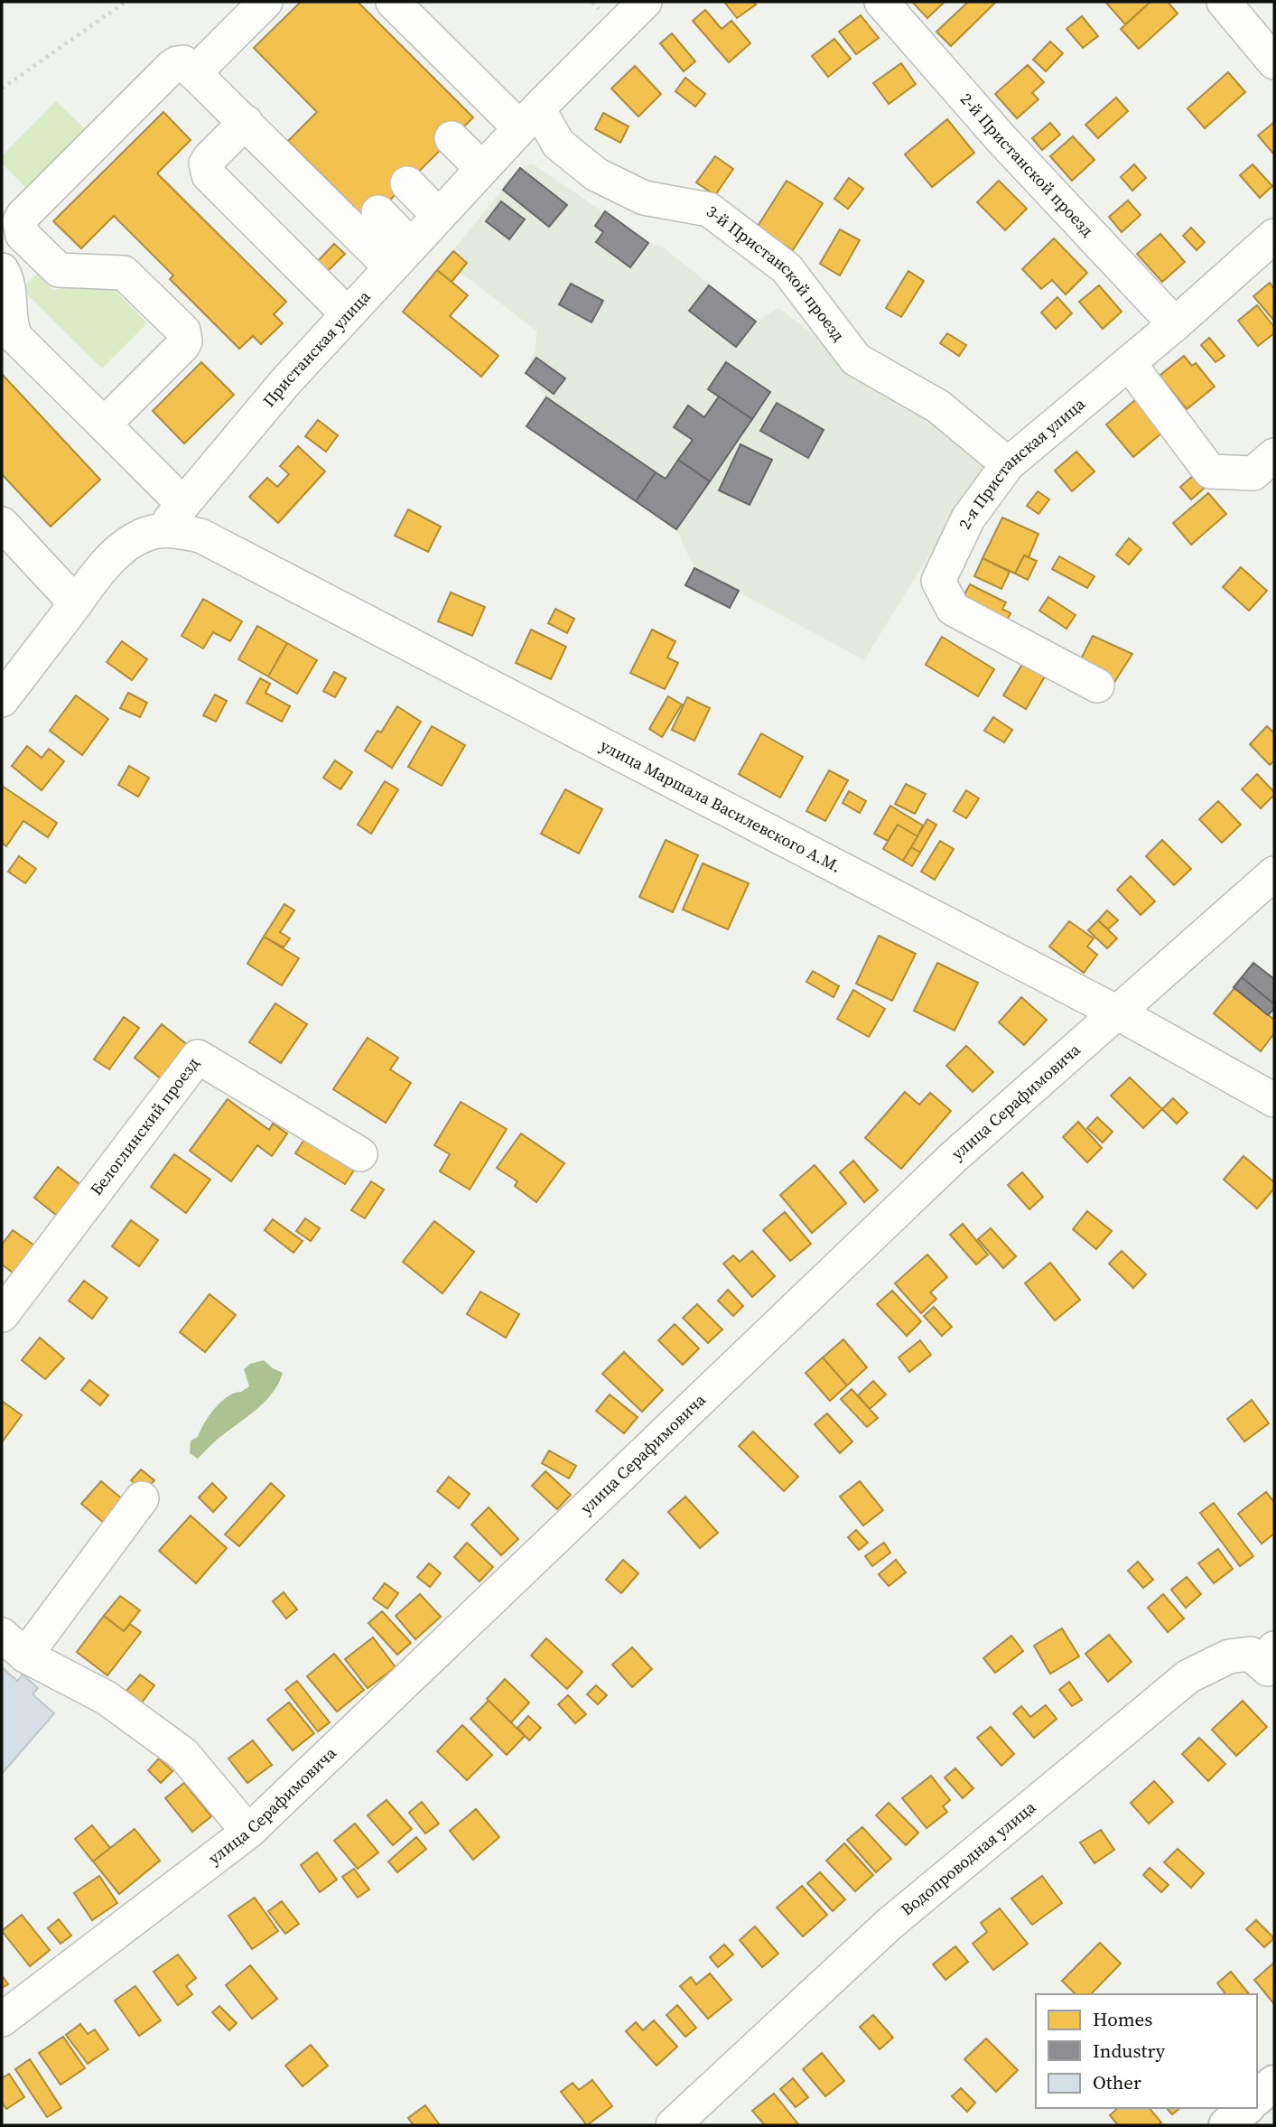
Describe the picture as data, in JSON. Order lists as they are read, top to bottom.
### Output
{
  "streets": {
    "street": [
      "2-й Пристанской проезд",
      "3-й Пристанской проезд",
      "Пристанская улица",
      "2-я Пристанская улица",
      "улица Маршала Василевского А.М.",
      "улица Серафимовича",
      "Белоглинский проезд",
      "Водопроводная улица"
    ]
  },
  "crossings": [
    ["2-й Пристанской проезд", "2-я Пристанская улица"],
    ["3-й Пристанской проезд", "Пристанская улица"],
    ["3-й Пристанской проезд", "2-я Пристанская улица"],
    ["Пристанская улица", "улица Маршала Василевского А.М."],
    ["улица Маршала Василевского А.М.", "улица Серафимовича"]
  ],
  "legend": ["Homes", "Industry", "Other"]
}
